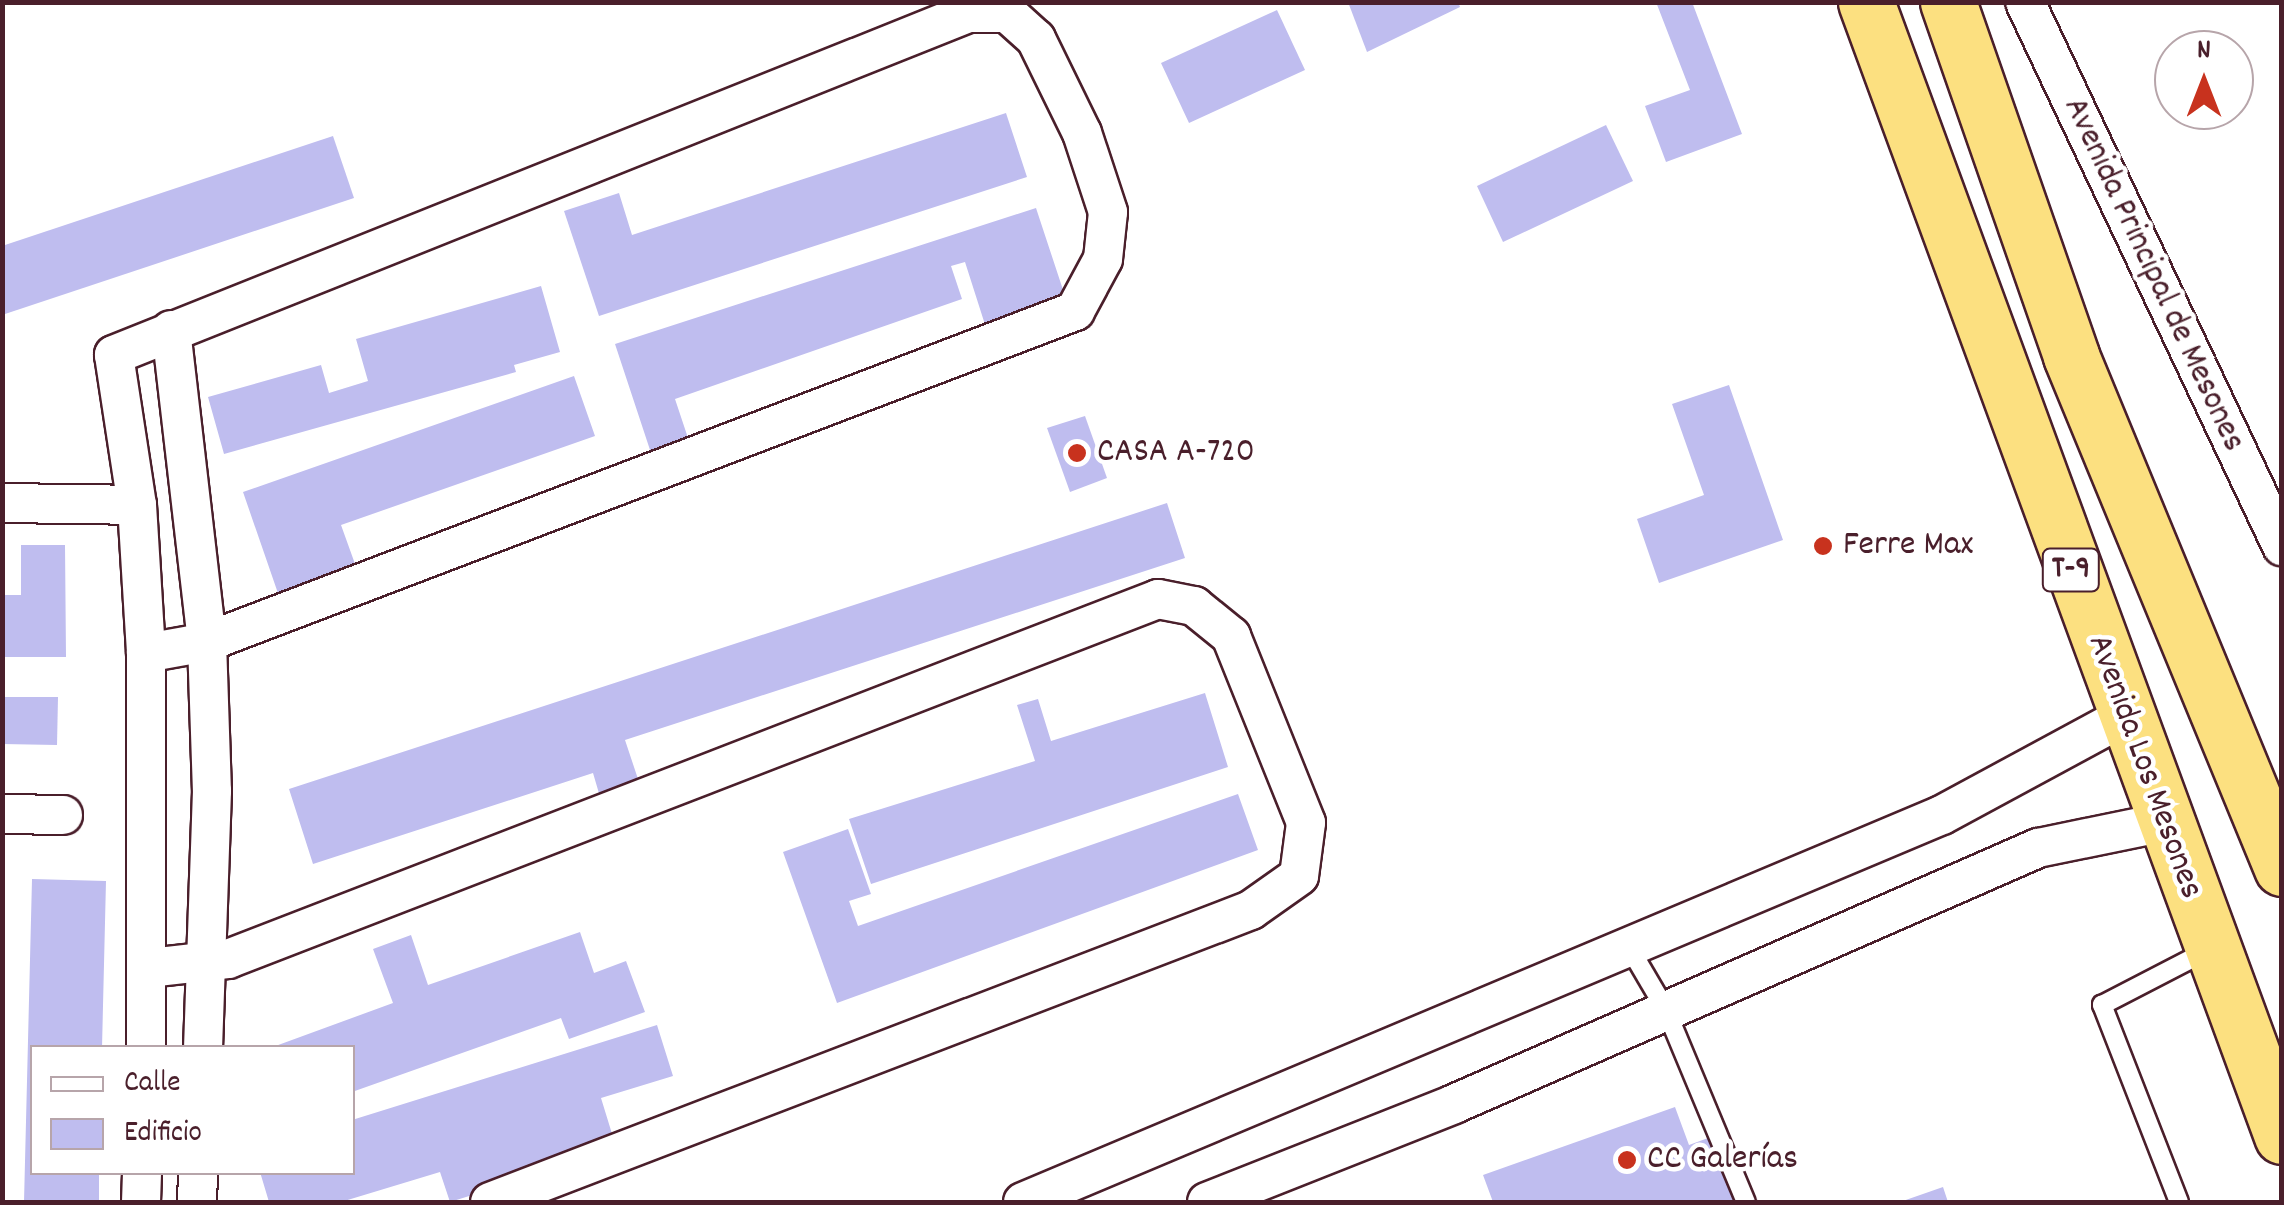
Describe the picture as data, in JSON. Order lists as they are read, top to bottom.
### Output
{
  "streets": {
    "highway": ["T-9", "Avenida Los Mesones"],
    "street": ["Avenida Principal de Mesones"]
  },
  "places": ["CASA A-720", "Ferre Max", "CC Galerías"],
  "legend": ["Calle", "Edificio"],
  "north": "top"
}
